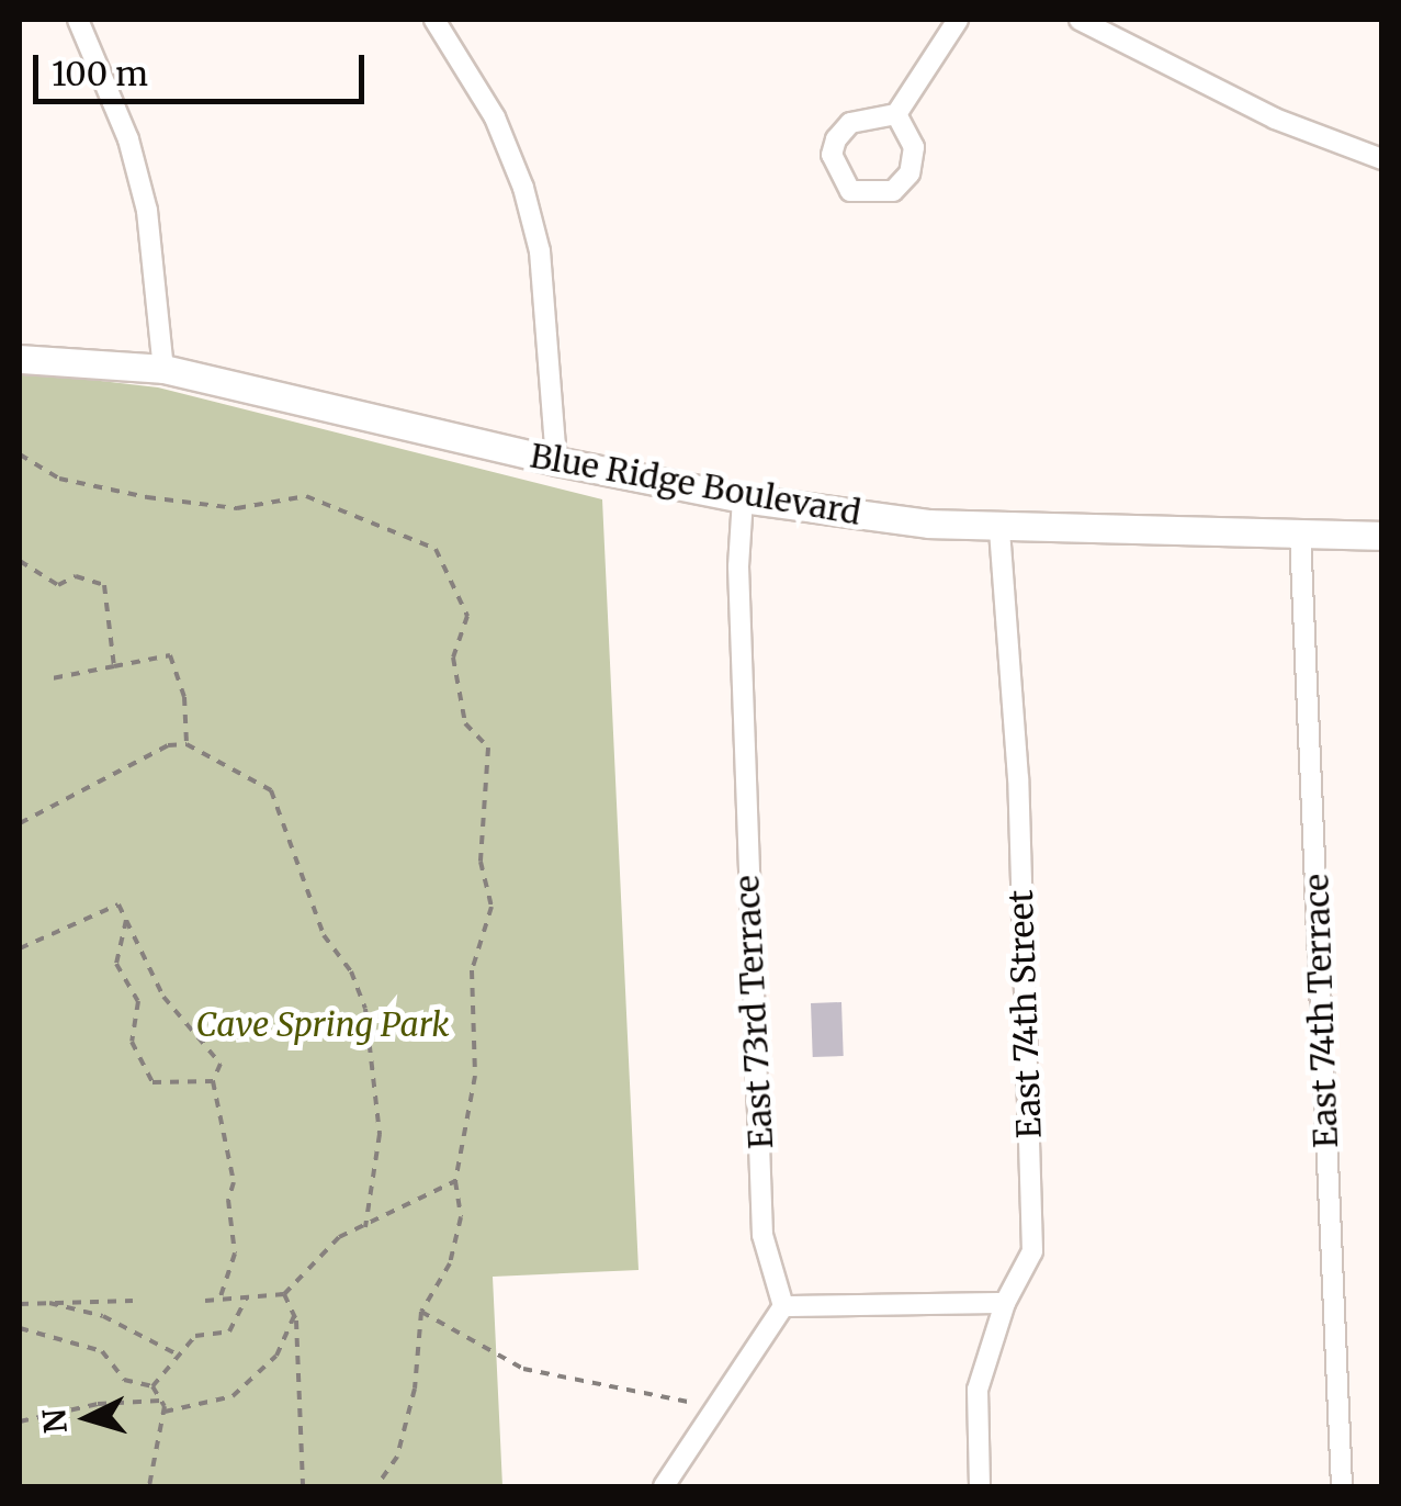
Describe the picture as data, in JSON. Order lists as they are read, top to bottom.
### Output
{
  "streets": {
    "main road": ["Blue Ridge Boulevard"],
    "street": ["East 74th Terrace", "East 73rd Terrace", "East 74th Street"]
  },
  "crossings": [
    ["Blue Ridge Boulevard", "East 74th Terrace"],
    ["Blue Ridge Boulevard", "East 73rd Terrace"],
    ["Blue Ridge Boulevard", "East 74th Street"]
  ],
  "parks": ["Cave Spring Park"],
  "scale_bar": "100 m",
  "north": "left"
}
